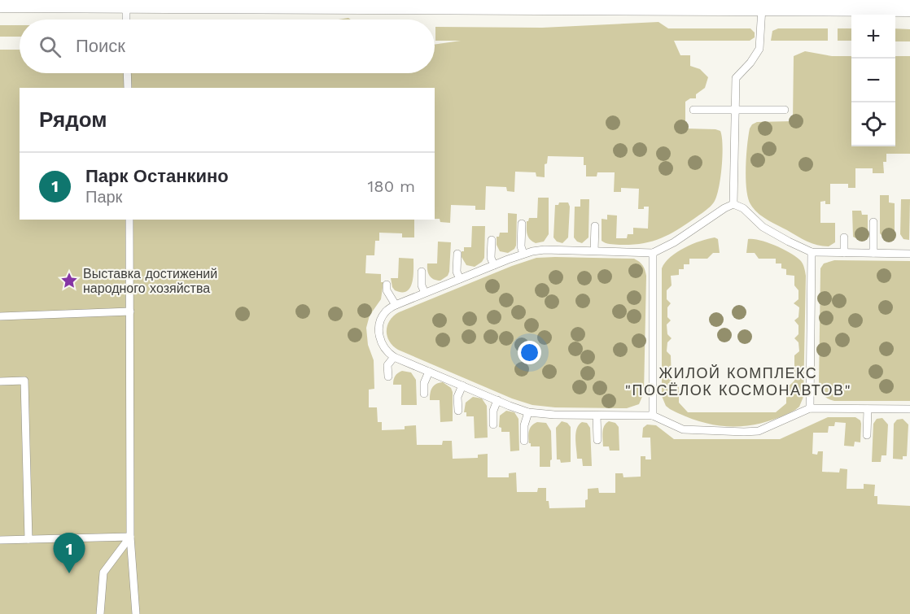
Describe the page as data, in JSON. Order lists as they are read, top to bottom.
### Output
{
  "districts": ["ЖИЛОЙ КОМПЛЕКС \"ПОСЁЛОК КОСМОНАВТОВ\""],
  "places": {
    "place": ["Выставка достижений народного хозяйства"]
  },
  "page": {
    "map_buttons": ["+", "−"],
    "search": "Поиск",
    "heading": "Рядом",
    "list": [
      {
        "mark": "1",
        "name": "Парк Останкино",
        "note": "Парк",
        "value": "180 m"
      }
    ],
    "pins": "1"
  }
}
